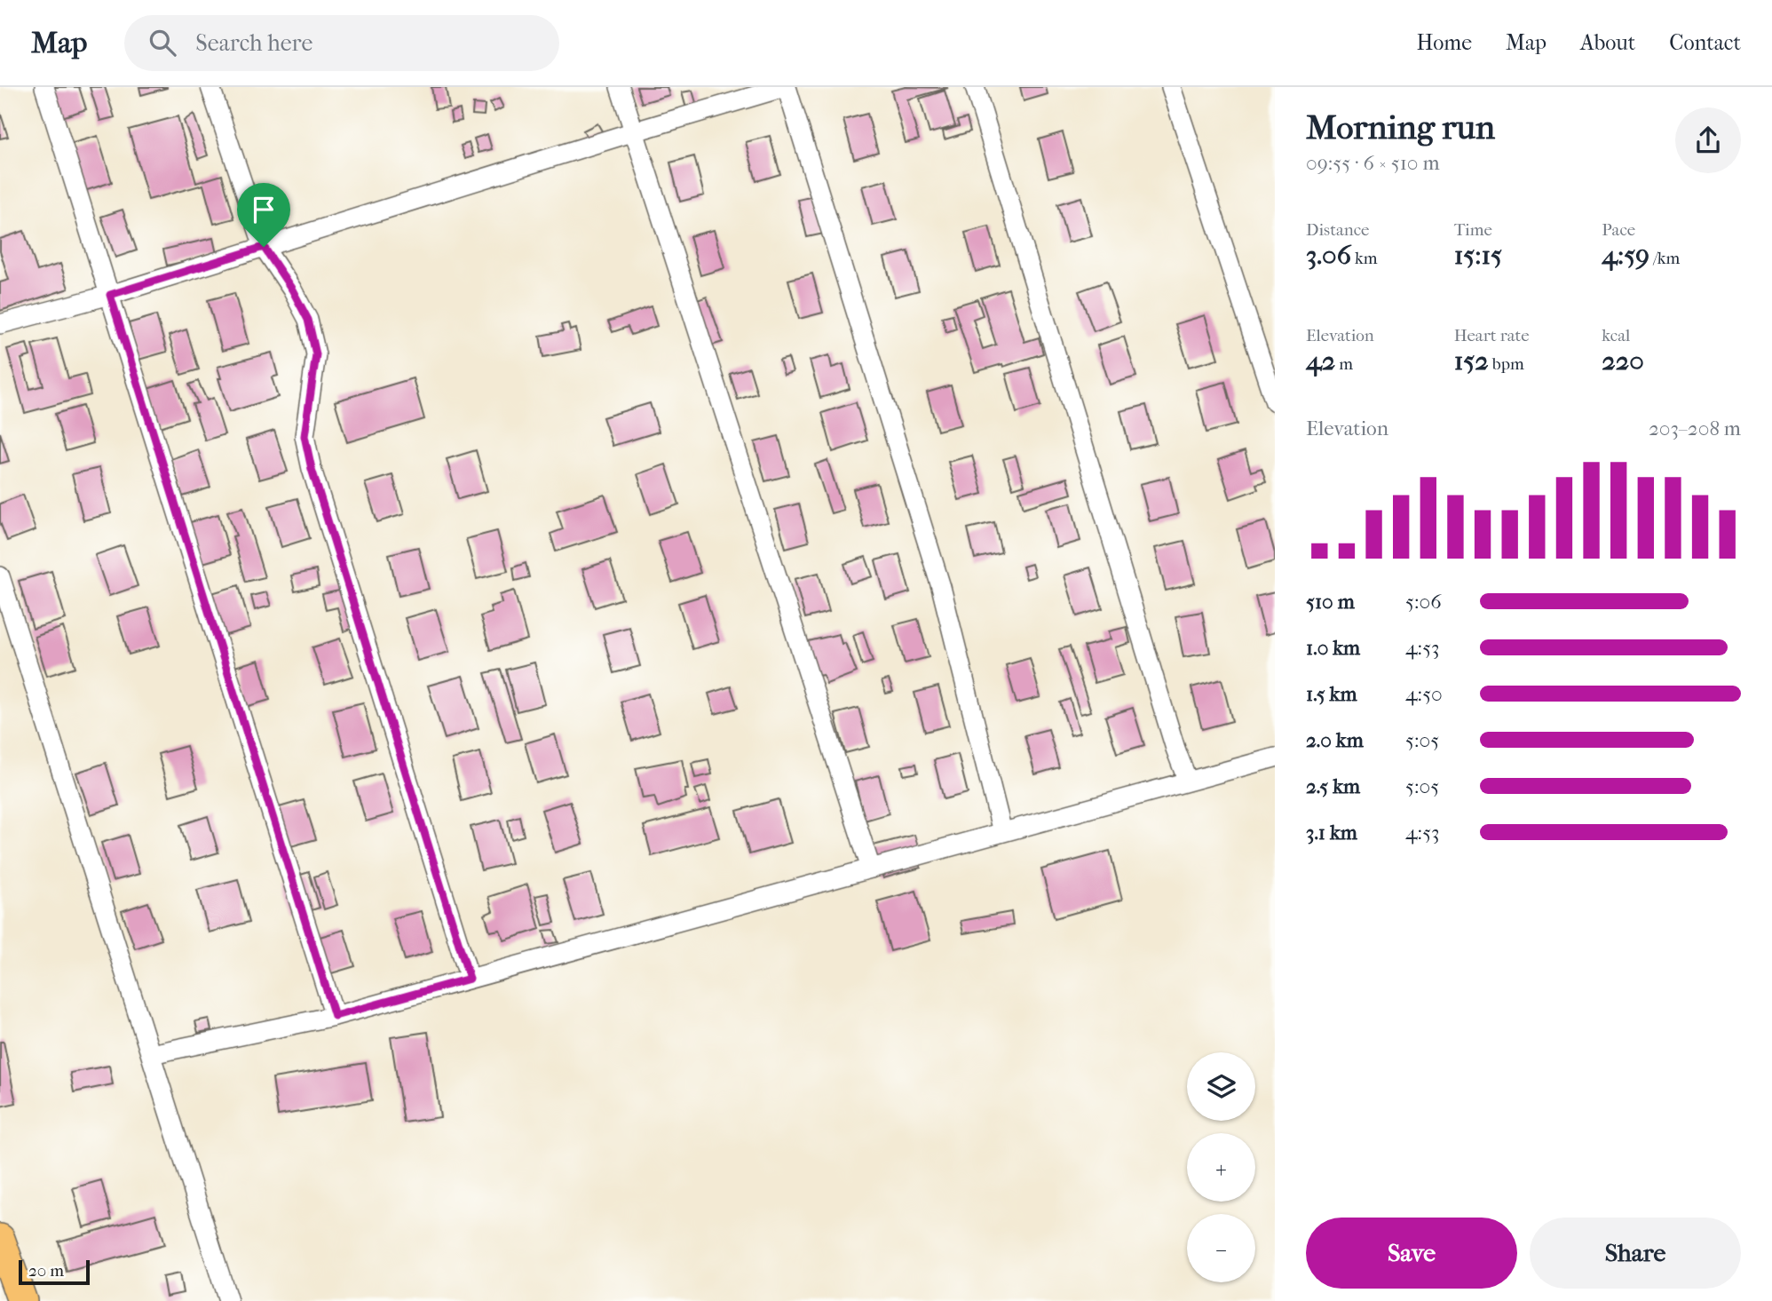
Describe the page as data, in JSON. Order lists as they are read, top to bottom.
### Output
{
  "scale_bar": "20 m",
  "page": {
    "header": "Map",
    "search": "Search here",
    "nav": [
      "Home",
      "Map",
      "About",
      "Contact"
    ],
    "heading": ["Morning run", "09:55 · 6 × 510 m"],
    "stats": [
      ["Distance", "3.06 km"],
      ["Time", "15:15"],
      ["Pace", "4:59 /km"],
      ["Elevation", "42 m"],
      ["Heart rate", "152 bpm"],
      ["kcal", "220"]
    ],
    "chart": ["Elevation", "203–208 m"],
    "list": [
      {
        "name": "510 m",
        "note": "5:06"
      },
      {
        "name": "1.0 km",
        "note": "4:53"
      },
      {
        "name": "1.5 km",
        "note": "4:50"
      },
      {
        "name": "2.0 km",
        "note": "5:05"
      },
      {
        "name": "2.5 km",
        "note": "5:05"
      },
      {
        "name": "3.1 km",
        "note": "4:53"
      }
    ],
    "map_buttons": ["+", "−"],
    "buttons": ["Save", "Share"],
    "scale": "20 m"
  }
}
